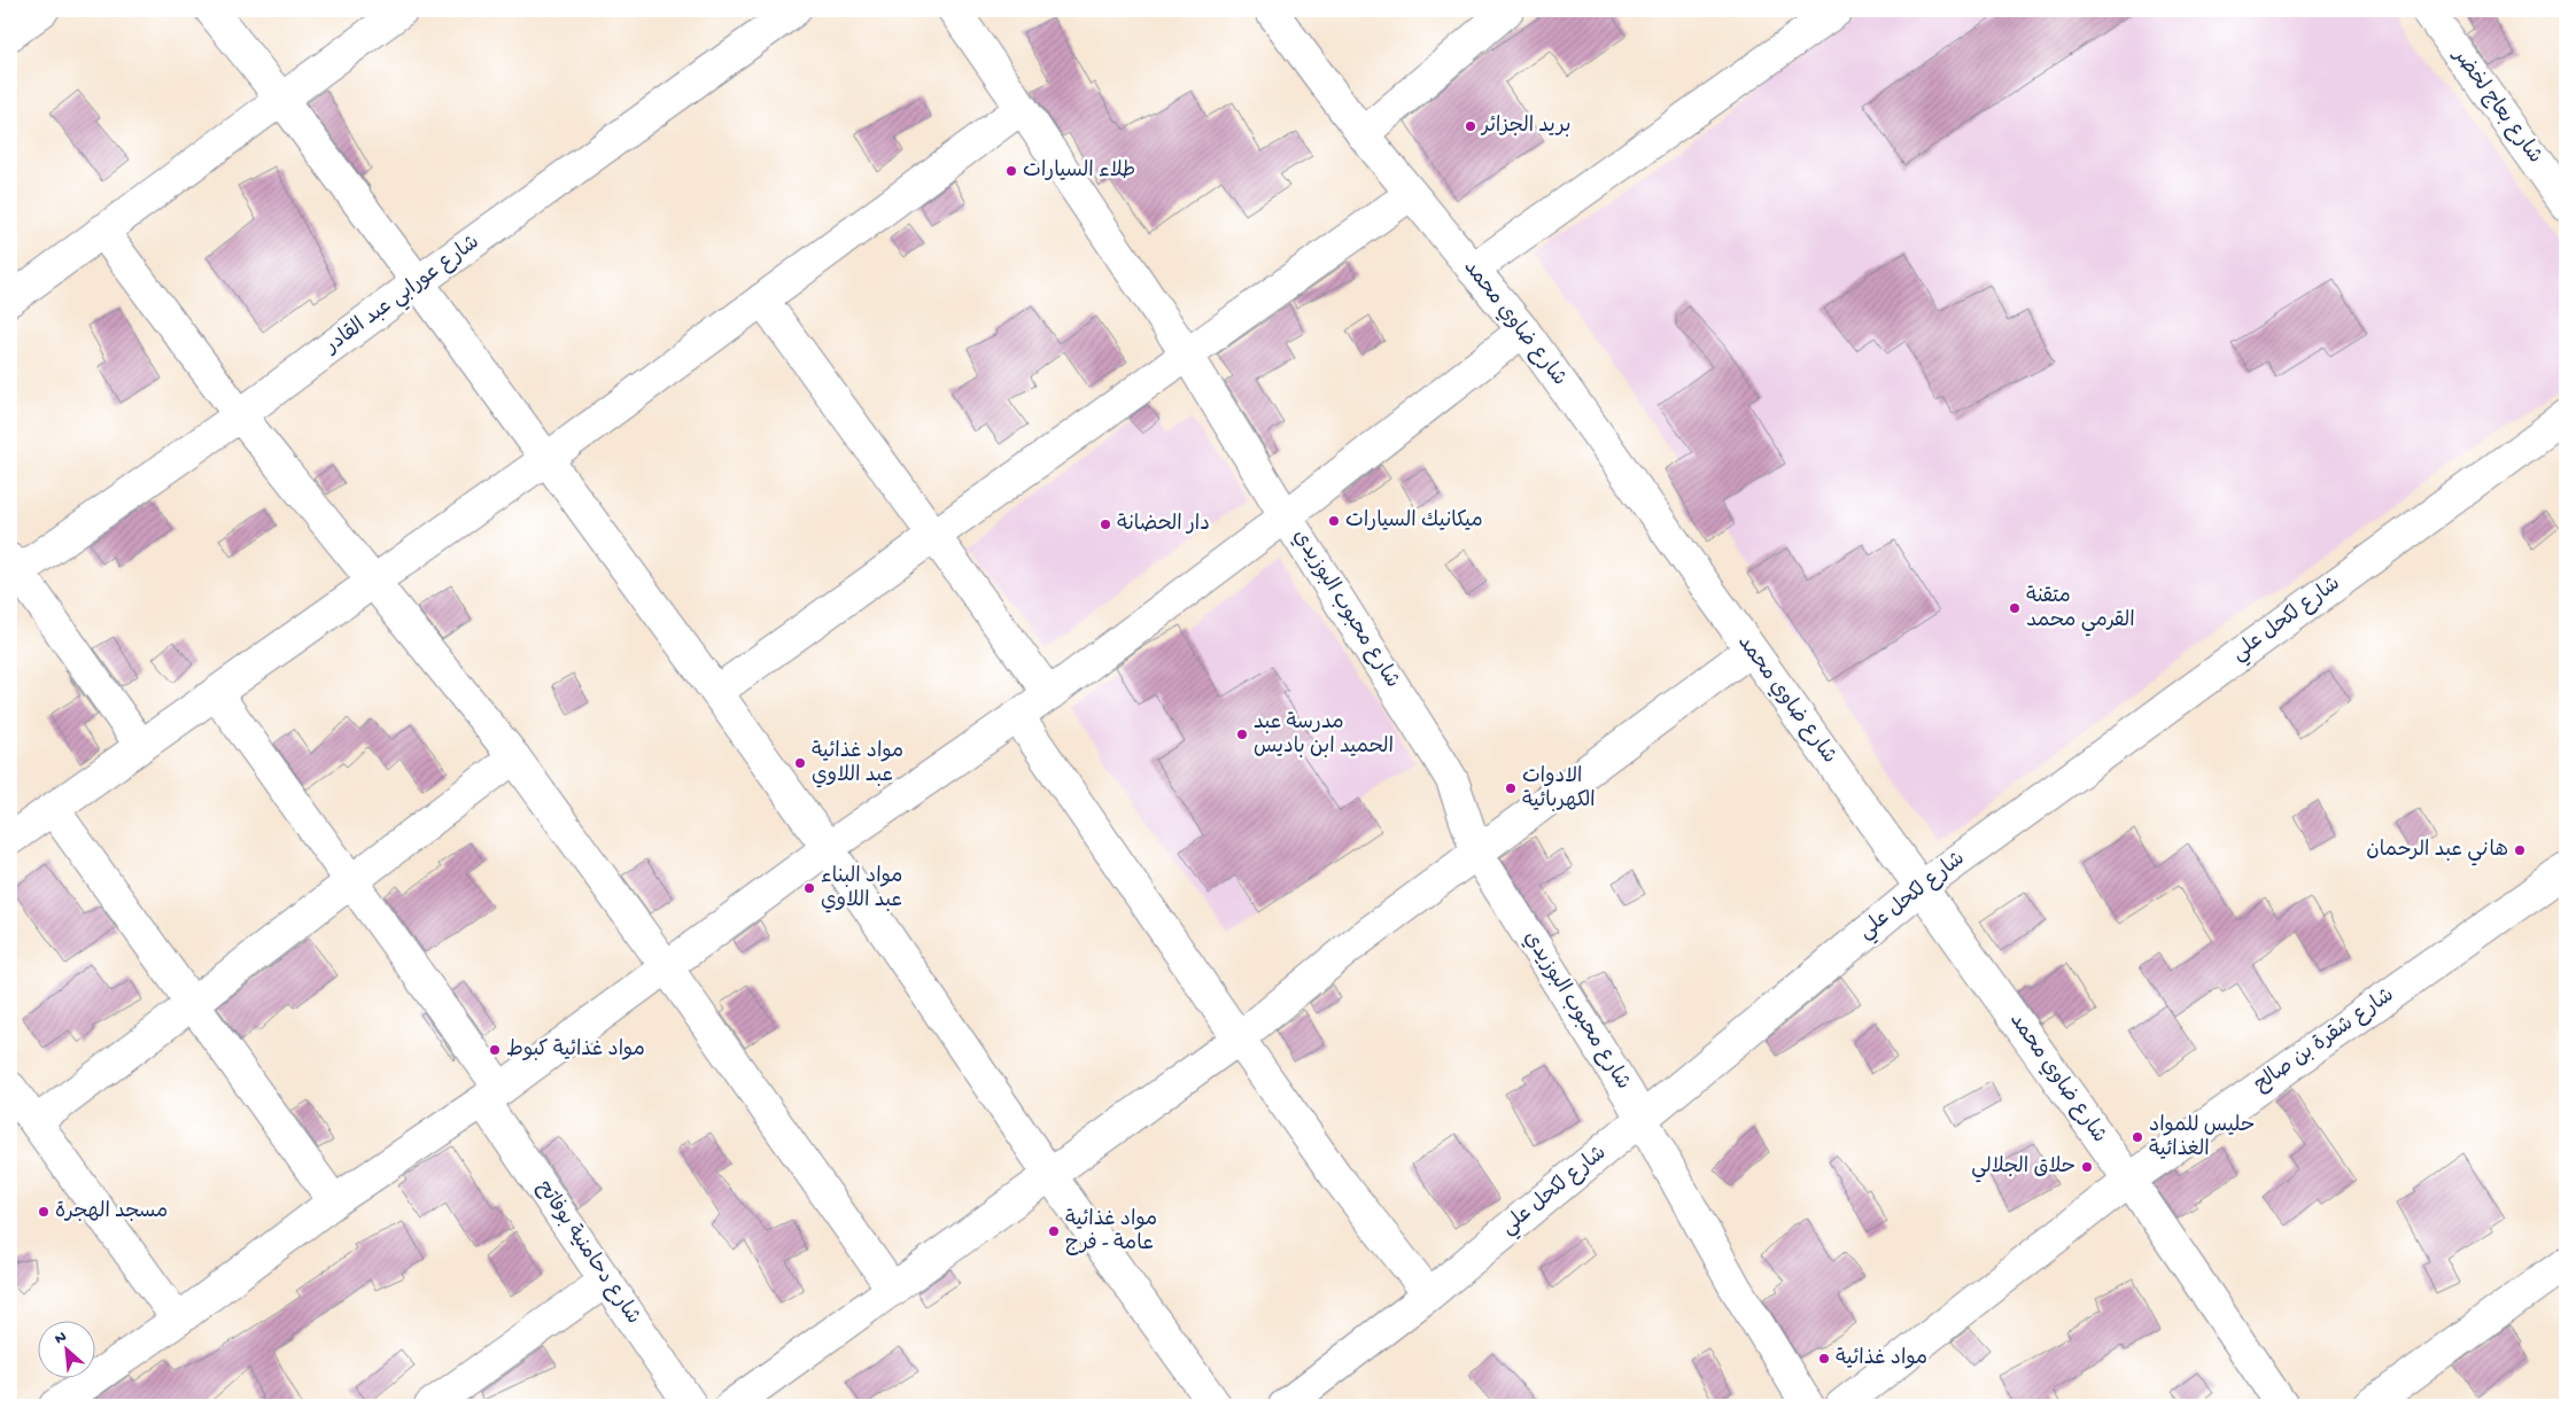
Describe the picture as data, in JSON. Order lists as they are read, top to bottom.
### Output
{
  "streets": {
    "street": [
      "شارع بعاج لخضر",
      "شارع عورابي عبد القادر",
      "شارع ضاوي محمد",
      "شارع محبوب البوزيدي",
      "شارع لكحل علي",
      "شارع شقرة بن صالح",
      "شارع دحامنية بوفاتح"
    ]
  },
  "crossings": [
    ["شارع ضاوي محمد", "شارع لكحل علي"],
    ["شارع ضاوي محمد", "شارع شقرة بن صالح"],
    ["شارع محبوب البوزيدي", "شارع لكحل علي"]
  ],
  "places": [
    "بريد الجزائر",
    "طلاء السيارات",
    "ميكانيك السيارات",
    "دار الحضانة",
    "متقنة القرمي محمد",
    "مدرسة عبد الحميد ابن باديس",
    "مواد غذائية عبد اللاوي",
    "الادوات الكهربائية",
    "هاني عبد الرحمان",
    "مواد البناء عبد اللاوي",
    "مواد غذائية كبوط",
    "حليس للمواد الغذائية",
    "حلاق الجلالي",
    "مسجد الهجرة",
    "مواد غذائية عامة - فرج",
    "مواد غذائية"
  ],
  "north": "top left"
}
